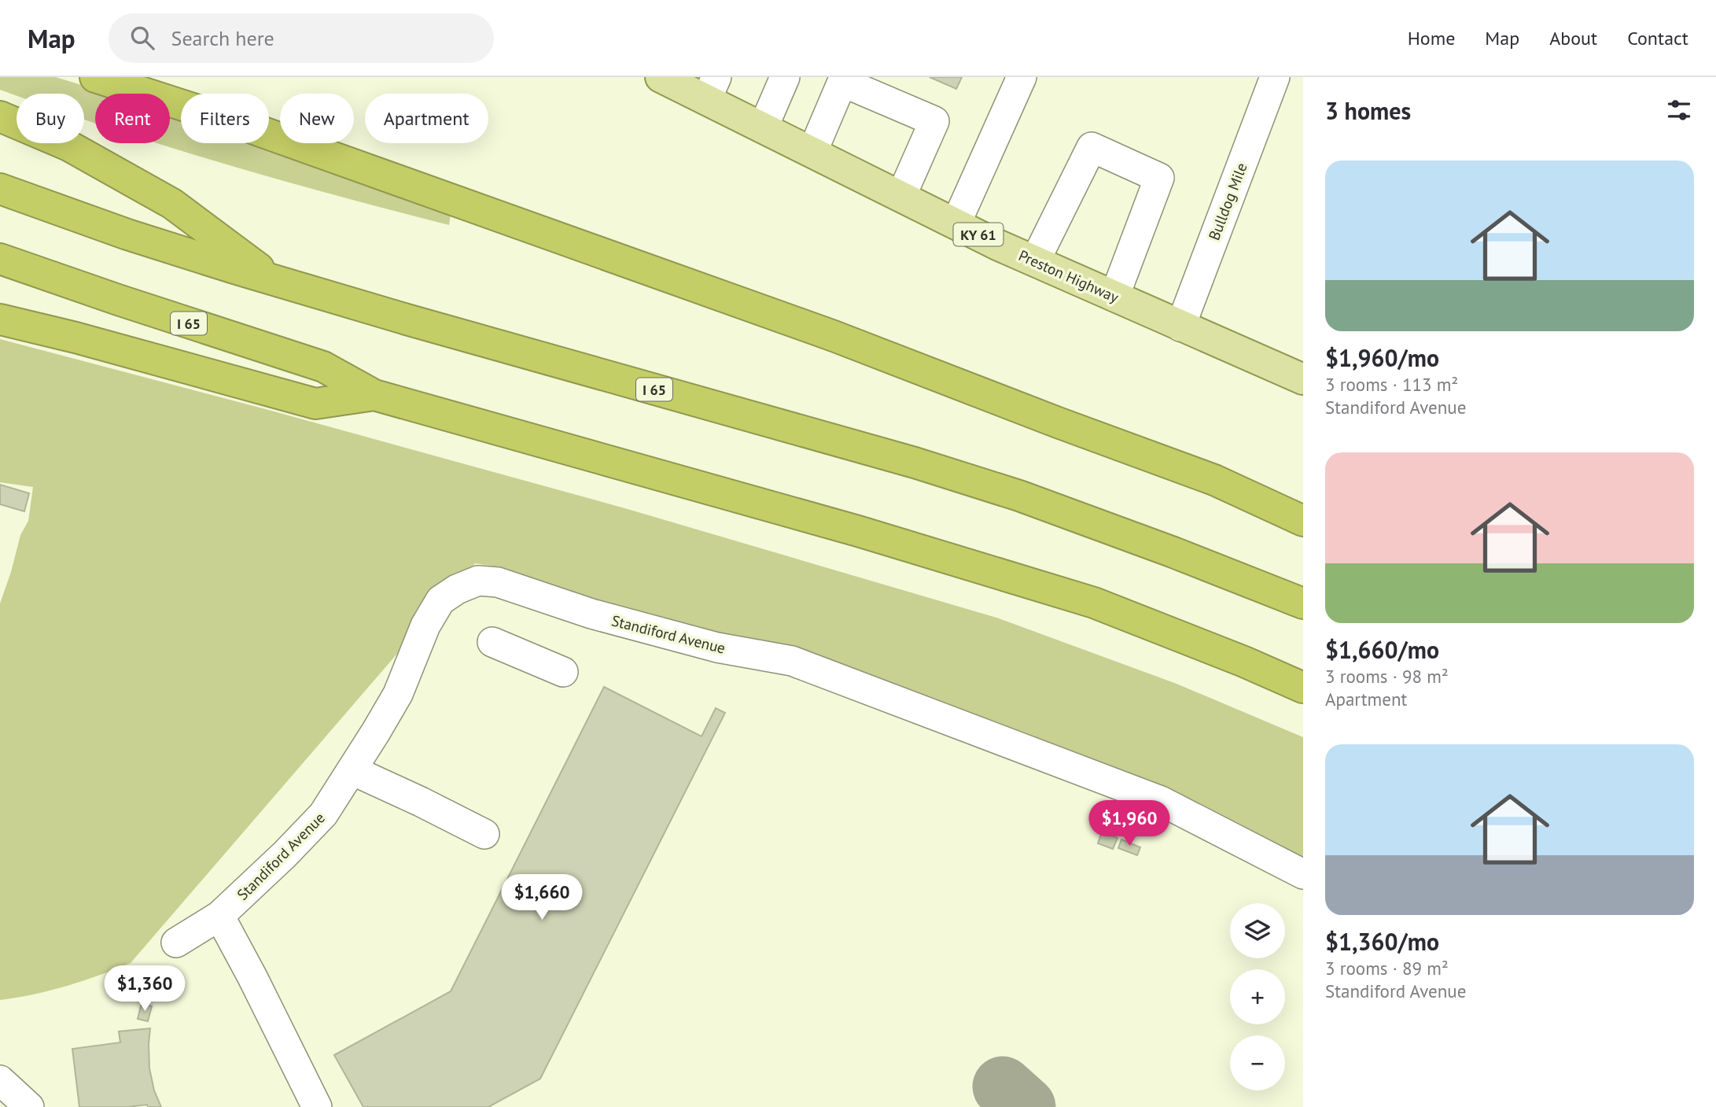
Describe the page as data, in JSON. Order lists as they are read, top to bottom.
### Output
{
  "streets": {
    "highway": ["I 65"],
    "main road": ["KY 61", "Preston Highway"],
    "street": ["Bulldog Mile", "Standiford Avenue"]
  },
  "crossings": [
    ["Bulldog Mile", "Preston Highway"]
  ],
  "page": {
    "header": "Map",
    "search": "Search here",
    "nav": [
      "Home",
      "Map",
      "About",
      "Contact"
    ],
    "heading": "3 homes",
    "chip": [
      "Buy",
      "Rent",
      "Filters",
      "New",
      "Apartment"
    ],
    "list": [
      {
        "name": "$1,960/mo",
        "note": "3 rooms · 113 m² · Standiford Avenue"
      },
      {
        "name": "$1,660/mo",
        "note": "3 rooms · 98 m² · Apartment"
      },
      {
        "name": "$1,360/mo",
        "note": "3 rooms · 89 m² · Standiford Avenue"
      }
    ],
    "price": ["$1,960", "$1,660", "$1,360"],
    "map_buttons": ["+", "−"]
  }
}
